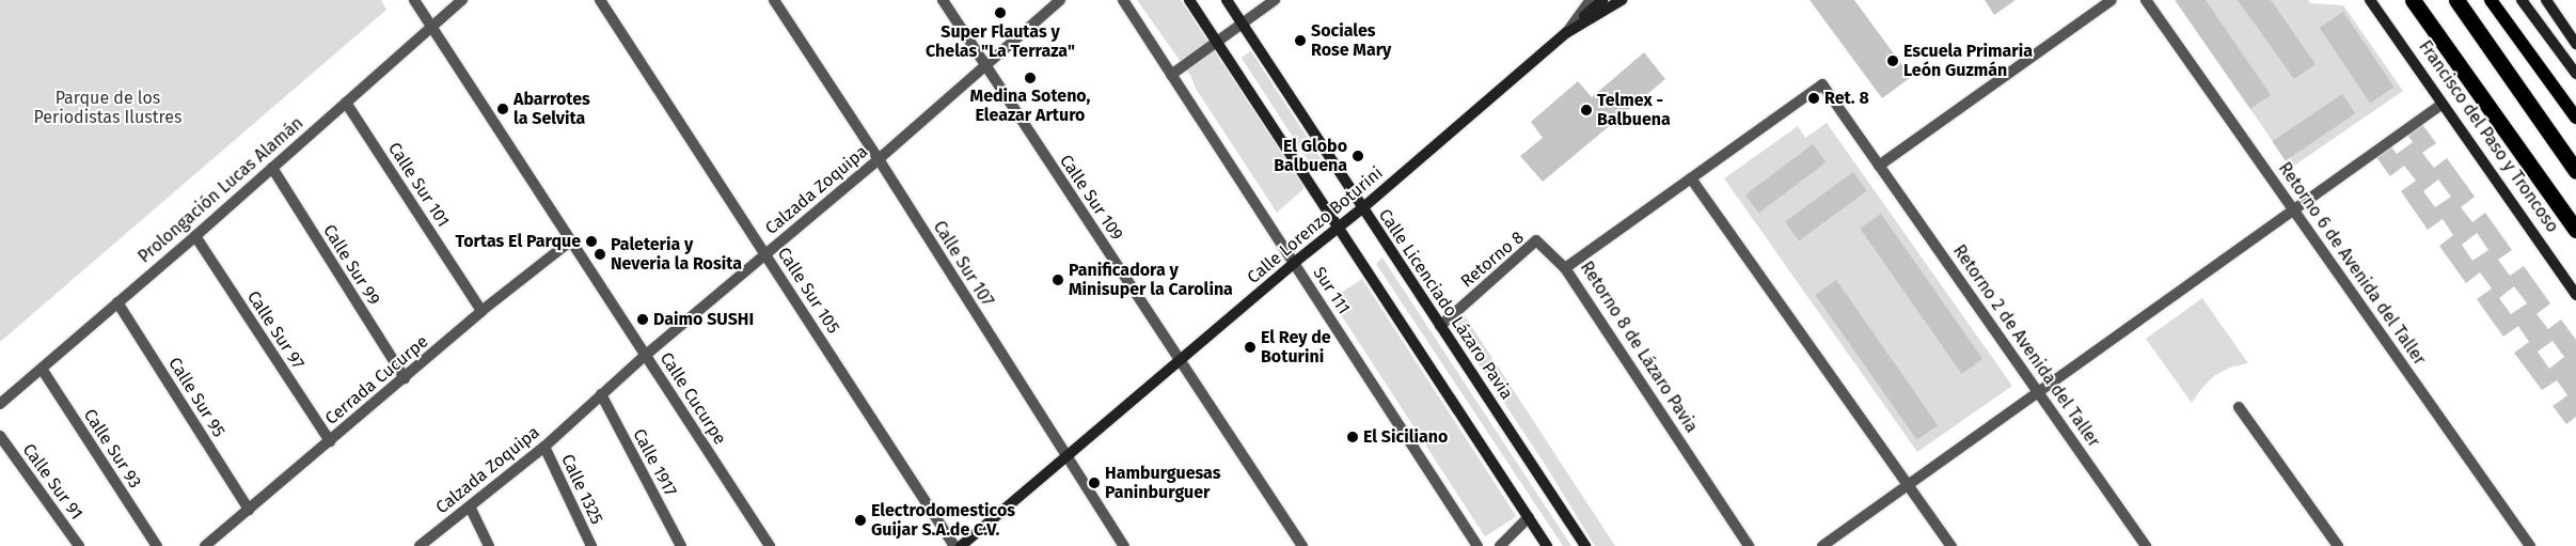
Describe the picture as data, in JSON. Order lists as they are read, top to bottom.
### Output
{
  "streets": {
    "highway": ["Francisco del Paso y Troncoso"],
    "main road": ["Calle Lorenzo Boturini", "Calle Licenciado Lázaro Pavia"],
    "street": [
      "Calle Sur 101",
      "Prolongación Lucas Alamán",
      "Calzada Zoquipa",
      "Calle Sur 109",
      "Retorno 8",
      "Calle Sur 107",
      "Retorno 6 de Avenida del Taller",
      "Calle Sur 99",
      "Calle Sur 105",
      "Sur 111",
      "Calle Sur 97",
      "Retorno 2 de Avenida del Taller",
      "Retorno 8 de Lázaro Pavia",
      "Cerrada Cucurpe",
      "Calle Sur 95",
      "Calle Cucurpe",
      "Calle Sur 93",
      "Calle 1917",
      "Calle Sur 91",
      "Calle 1325"
    ]
  },
  "crossings": [
    ["Calle Sur 101", "Prolongación Lucas Alamán"],
    ["Calle Sur 101", "Cerrada Cucurpe"],
    ["Prolongación Lucas Alamán", "Calle Sur 99"],
    ["Prolongación Lucas Alamán", "Calle Sur 97"],
    ["Prolongación Lucas Alamán", "Calle Sur 95"],
    ["Prolongación Lucas Alamán", "Calle Cucurpe"],
    ["Prolongación Lucas Alamán", "Calle Sur 93"],
    ["Calzada Zoquipa", "Calle Sur 109"],
    ["Calzada Zoquipa", "Calle Sur 107"],
    ["Calzada Zoquipa", "Calle Sur 105"],
    ["Calzada Zoquipa", "Calle Cucurpe"],
    ["Calzada Zoquipa", "Calle 1917"],
    ["Calzada Zoquipa", "Calle 1325"],
    ["Calle Sur 109", "Calle Lorenzo Boturini"],
    ["Calle Lorenzo Boturini", "Calle Sur 107"],
    ["Calle Lorenzo Boturini", "Sur 111"],
    ["Calle Lorenzo Boturini", "Calle Licenciado Lázaro Pavia"],
    ["Retorno 8", "Calle Licenciado Lázaro Pavia"],
    ["Retorno 8", "Retorno 8 de Lázaro Pavia"],
    ["Calle Sur 99", "Cerrada Cucurpe"],
    ["Calle Sur 97", "Cerrada Cucurpe"],
    ["Retorno 2 de Avenida del Taller", "Retorno 8 de Lázaro Pavia"],
    ["Cerrada Cucurpe", "Calle Sur 95"],
    ["Cerrada Cucurpe", "Calle Cucurpe"]
  ],
  "parks": ["Parque de los Periodistas Ilustres"],
  "places": [
    "Super Flautas y Chelas \"La Terraza\"",
    "Sociales Rose Mary",
    "Escuela Primaria León Guzmán",
    "Medina Soteno, Eleazar Arturo",
    "Ret. 8",
    "Abarrotes la Selvita",
    "Telmex - Balbuena",
    "El Globo Balbuena",
    "Tortas El Parque",
    "Paleteria y Neveria la Rosita",
    "Panificadora y Minisuper la Carolina",
    "Daimo SUSHI",
    "El Rey de Boturini",
    "El Siciliano",
    "Hamburguesas Paninburguer",
    "Electrodomesticos Guijar S.A.de C.V."
  ]
}
